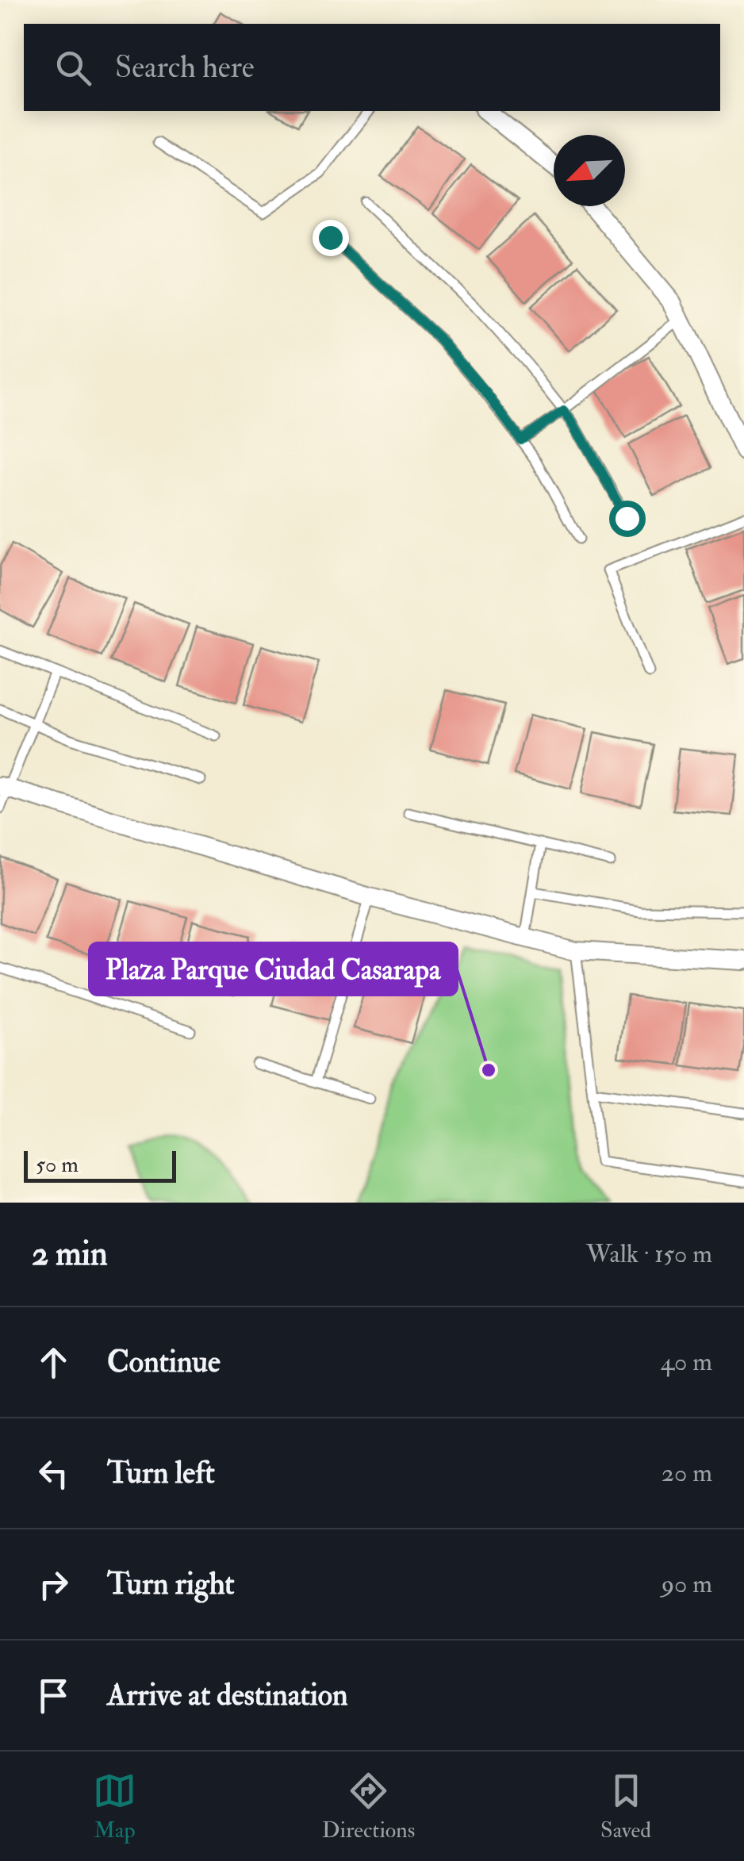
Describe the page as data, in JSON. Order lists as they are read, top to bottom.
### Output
{
  "places": ["Plaza Parque Ciudad Casarapa"],
  "scale_bar": "50 m",
  "north": "bottom left",
  "page": {
    "search": "Search here",
    "scale": "50 m",
    "heading": ["2 min", "Walk · 150 m"],
    "list": [
      ["Continue", "40 m"],
      ["Turn left", "20 m"],
      ["Turn right", "90 m"],
      "Arrive at destination"
    ],
    "nav": ["Map", "Directions", "Saved"]
  }
}
